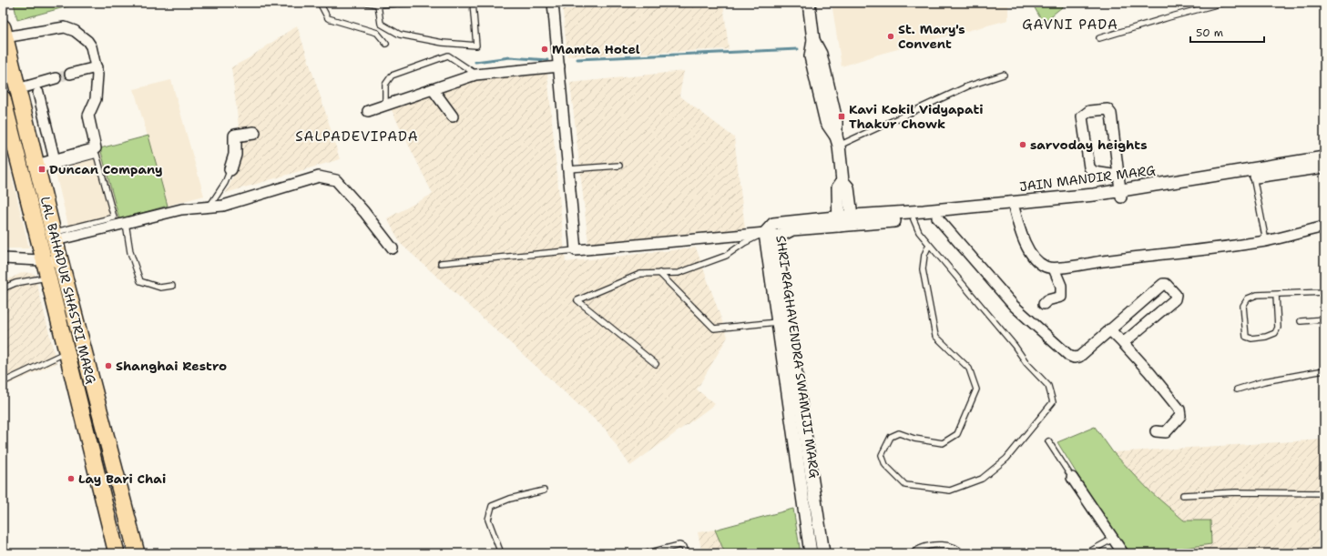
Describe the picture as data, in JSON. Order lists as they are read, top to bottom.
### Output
{
  "streets": {
    "main road": ["LAL BAHADUR SHASTRI MARG"],
    "street": ["JAIN MANDIR MARG", "SHRI RAGHAVENDRA SWAMIJI MARG"]
  },
  "crossings": [
    ["JAIN MANDIR MARG", "SHRI RAGHAVENDRA SWAMIJI MARG"]
  ],
  "districts": ["GAVNI PADA", "SALPADEVIPADA"],
  "places": {
    "other": [
      "St. Mary's Convent",
      "Mamta Hotel",
      "sarvoday heights",
      "Shanghai Restro",
      "Lay Bari Chai"
    ],
    "transit": ["Kavi Kokil Vidyapati Thakur Chowk", "Duncan Company"]
  },
  "scale_bar": "50 m"
}
